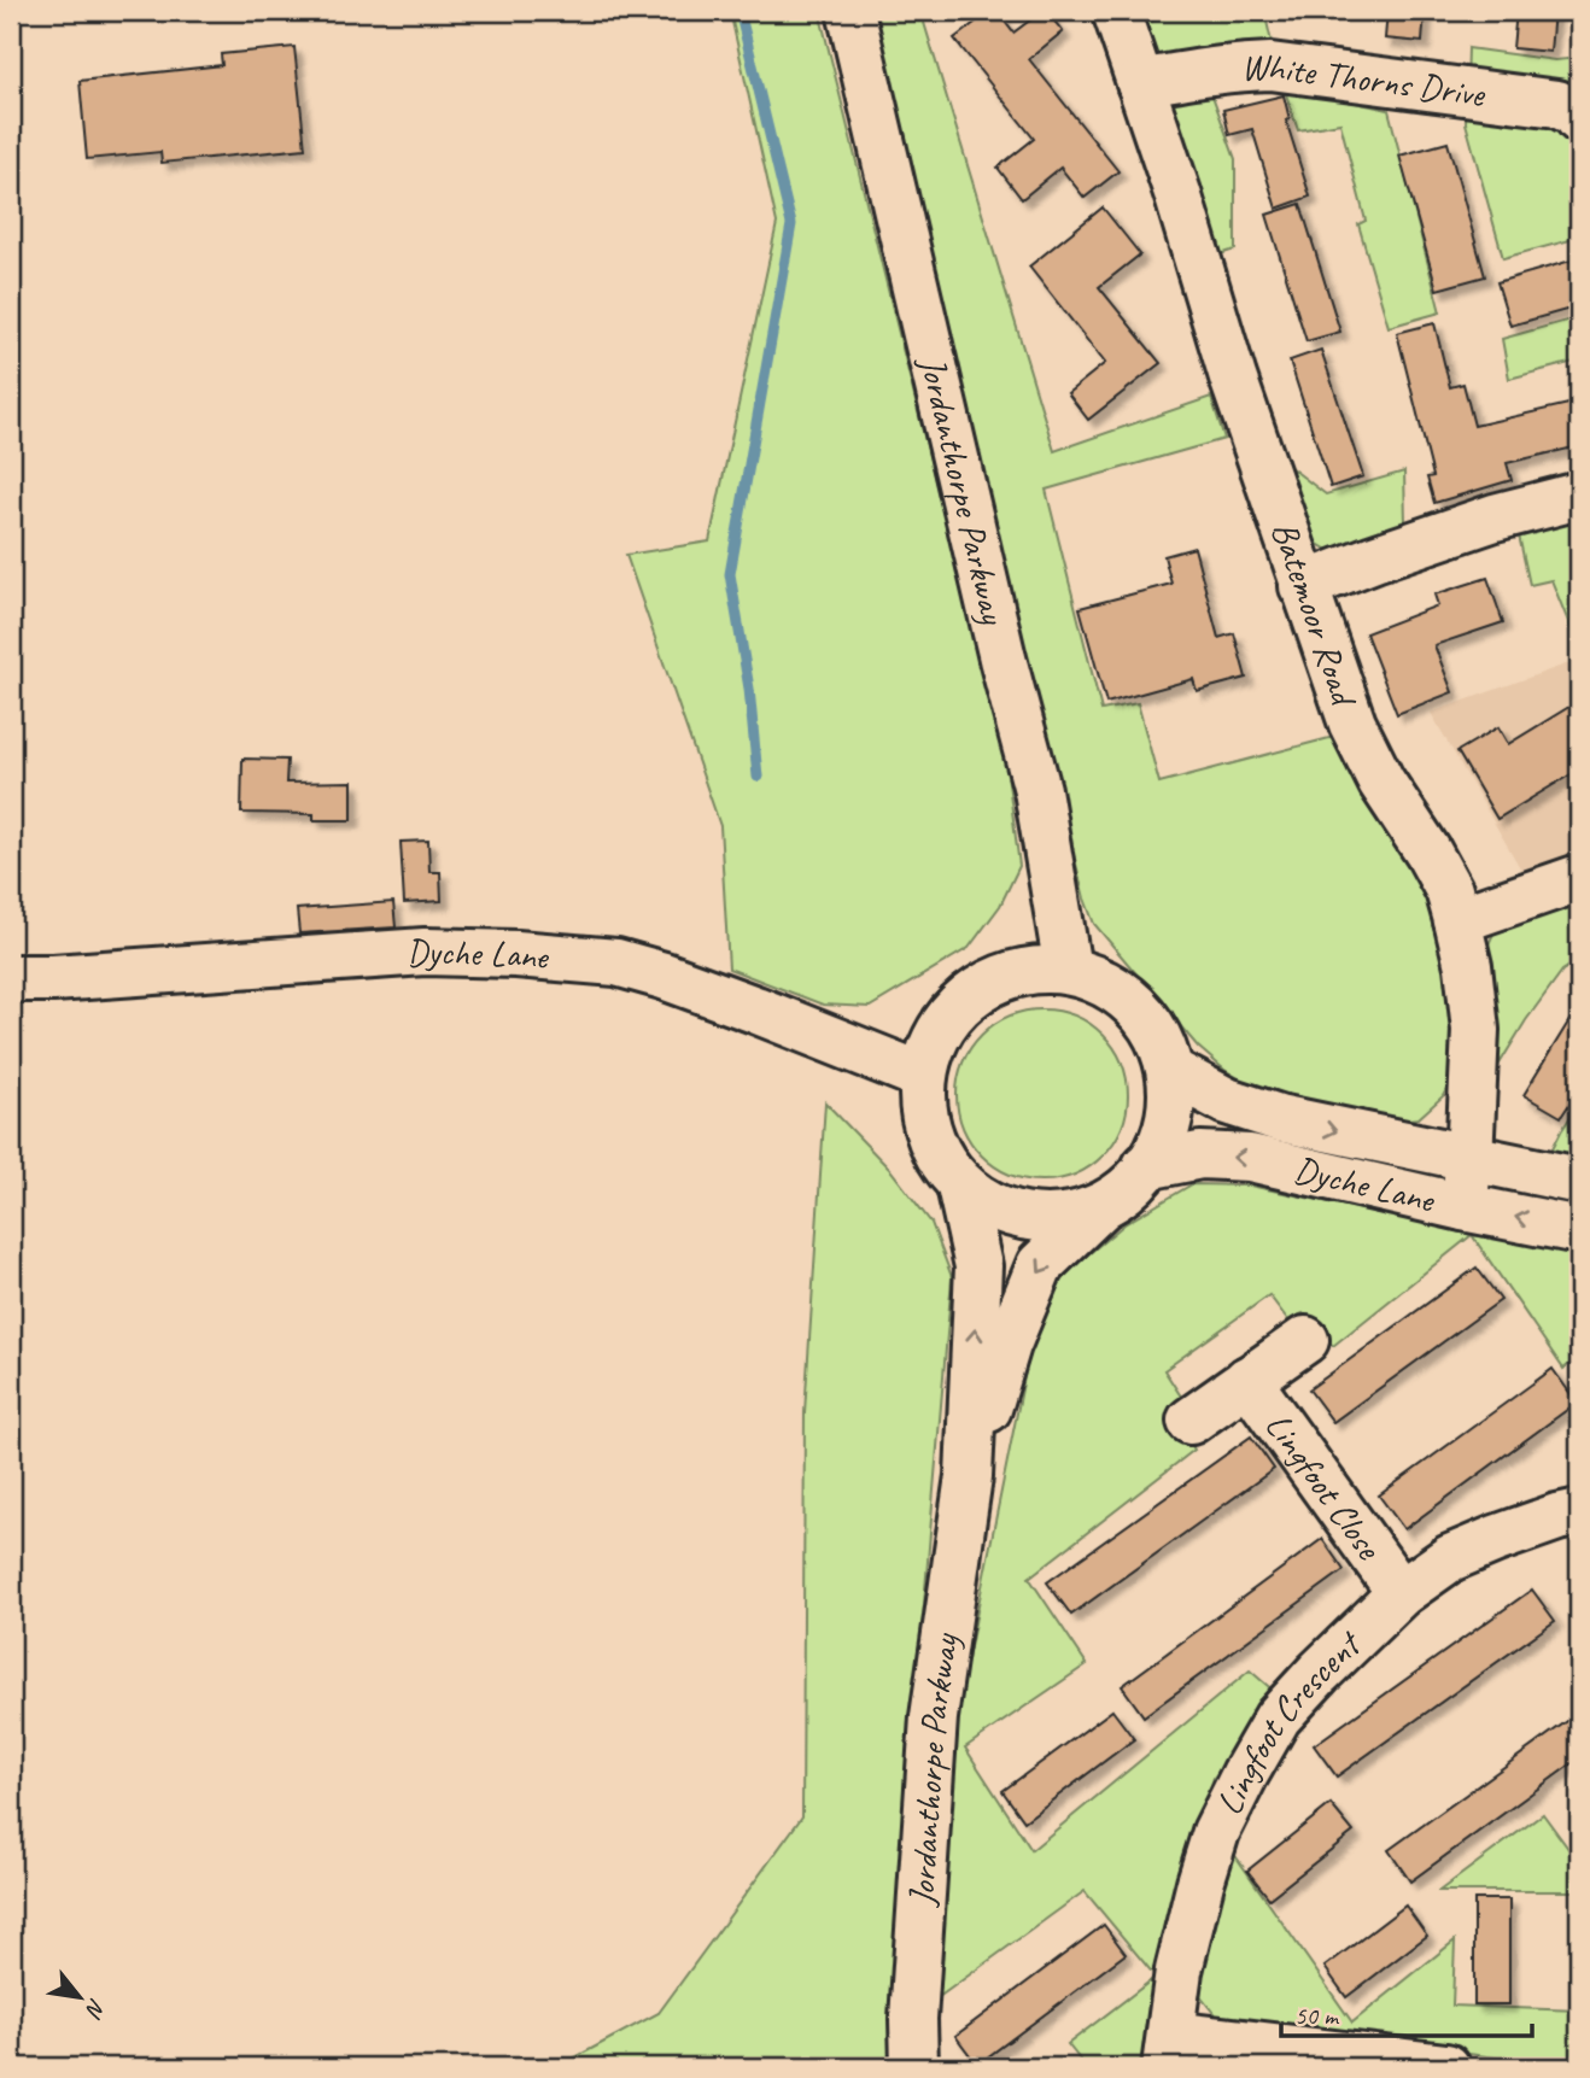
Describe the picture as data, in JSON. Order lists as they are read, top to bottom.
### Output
{
  "streets": {
    "street": [
      "White Thorns Drive",
      "Jordanthorpe Parkway",
      "Batemoor Road",
      "Dyche Lane",
      "Lingfoot Close",
      "Lingfoot Crescent"
    ]
  },
  "crossings": [
    ["White Thorns Drive", "Batemoor Road"],
    ["Jordanthorpe Parkway", "Dyche Lane"],
    ["Batemoor Road", "Dyche Lane"],
    ["Lingfoot Close", "Lingfoot Crescent"]
  ],
  "scale_bar": "50 m",
  "north": "bottom right"
}
